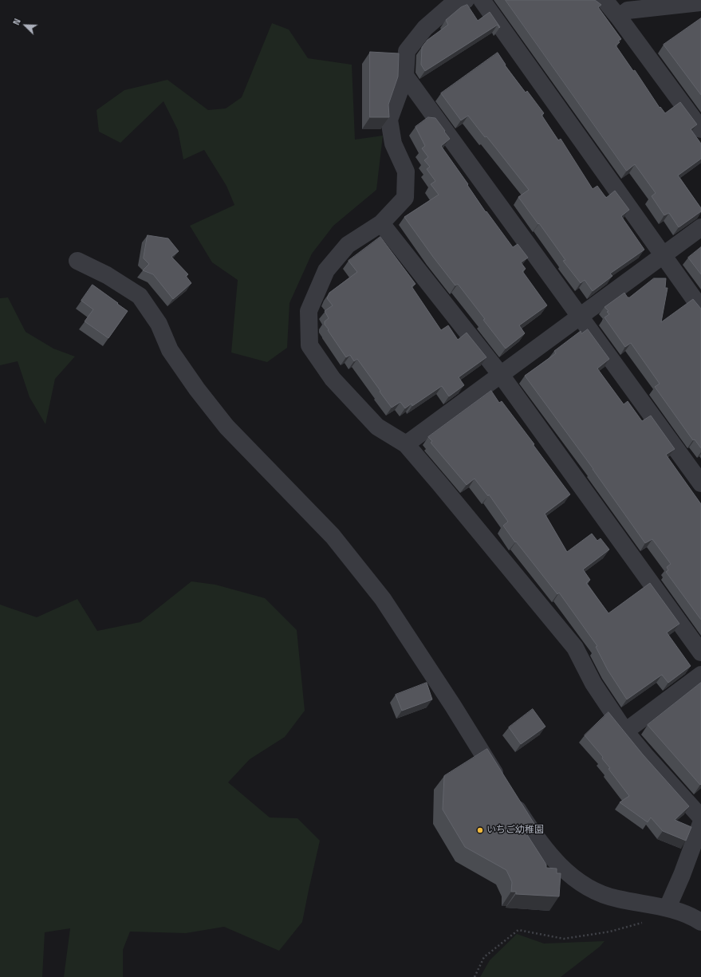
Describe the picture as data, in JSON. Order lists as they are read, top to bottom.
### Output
{
  "places": ["いちご幼稚園"],
  "north": "top left"
}
